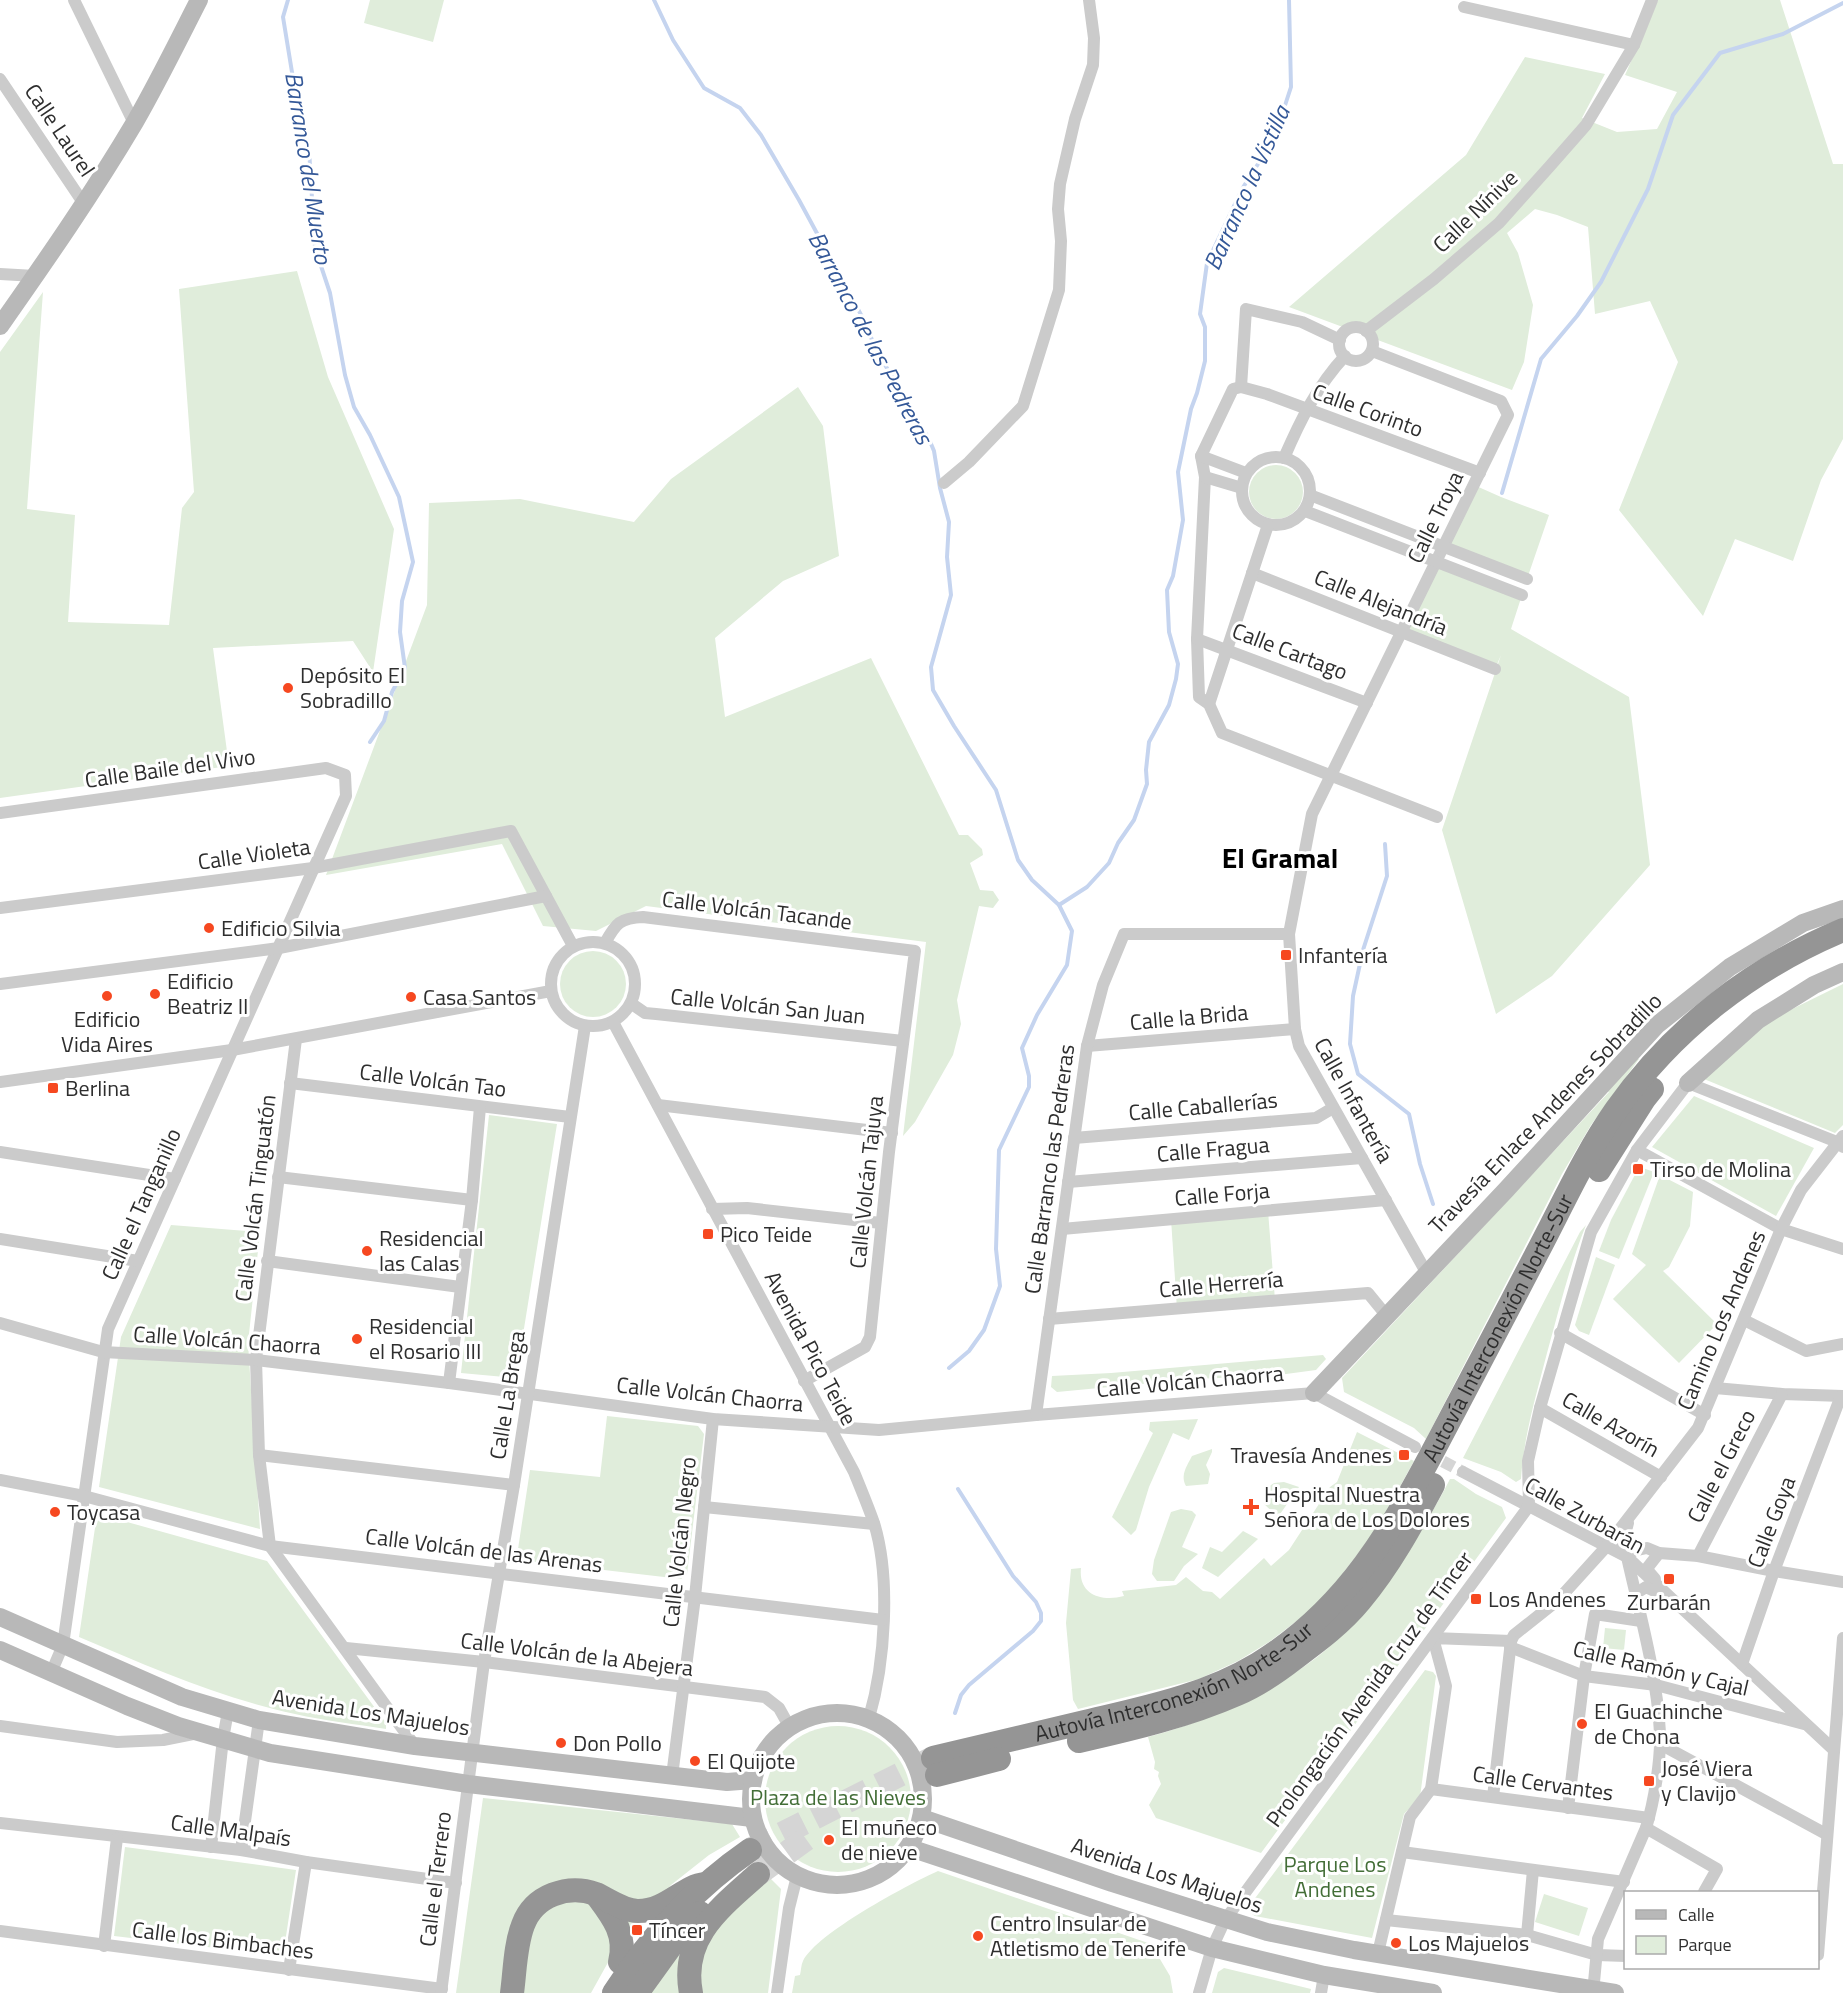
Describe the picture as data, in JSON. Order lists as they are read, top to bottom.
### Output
{
  "streets": {
    "highway": ["Autovía Interconexión Norte-Sur"],
    "street": [
      "Calle Laurel",
      "Calle Nínive",
      "Calle Corinto",
      "Calle Troya",
      "Calle Alejandría",
      "Calle Cartago",
      "Calle Baile del Vivo",
      "Calle Violeta",
      "Calle Volcán Tacande",
      "Calle Volcán San Juan",
      "Calle la Brida",
      "Calle Volcán Tao",
      "Calle Infantería",
      "Calle Caballerías",
      "Travesía Enlace Andenes Sobradillo",
      "Calle Fragua",
      "Calle Barranco las Pedreras",
      "Calle Volcán Tajuya",
      "Calle Forja",
      "Calle Volcán Tinguatón",
      "Calle el Tanganillo",
      "Calle Herrería",
      "Camino Los Andenes",
      "Calle Volcán Chaorra",
      "Avenida Pico Teide",
      "Calle La Brega",
      "Calle Azorín",
      "Calle el Greco",
      "Calle Zurbarán",
      "Calle Goya",
      "Calle Volcán Negro",
      "Calle Volcán de las Arenas",
      "Calle Volcán de la Abejera",
      "Calle Ramón y Cajal",
      "Prolongación Avenida Cruz de Tíncer",
      "Avenida Los Majuelos",
      "Calle Cervantes",
      "Calle Malpaís",
      "Calle el Terrero",
      "Calle los Bimbaches"
    ]
  },
  "crossings": [
    ["Calle Nínive", "Calle Troya"],
    ["Calle Corinto", "Calle Troya"],
    ["Calle Troya", "Calle Alejandría"],
    ["Calle Troya", "Calle Cartago"],
    ["Calle Troya", "Calle Infantería"],
    ["Calle Baile del Vivo", "Calle el Tanganillo"],
    ["Calle Violeta", "Calle el Tanganillo"],
    ["Calle Volcán Tacande", "Calle Volcán San Juan"],
    ["Calle Volcán Tacande", "Calle Volcán Tajuya"],
    ["Calle Volcán Tacande", "Avenida Pico Teide"],
    ["Calle Volcán Tacande", "Calle La Brega"],
    ["Calle Volcán San Juan", "Calle Volcán Tajuya"],
    ["Calle Volcán San Juan", "Avenida Pico Teide"],
    ["Calle Volcán San Juan", "Calle La Brega"],
    ["Calle la Brida", "Calle Infantería"],
    ["Calle la Brida", "Calle Barranco las Pedreras"],
    ["Calle Volcán Tao", "Calle Volcán Tinguatón"],
    ["Calle Volcán Tao", "Calle La Brega"],
    ["Calle Infantería", "Calle Caballerías"],
    ["Calle Infantería", "Travesía Enlace Andenes Sobradillo"],
    ["Calle Infantería", "Calle Fragua"],
    ["Calle Infantería", "Calle Barranco las Pedreras"],
    ["Calle Infantería", "Calle Forja"],
    ["Calle Caballerías", "Calle Barranco las Pedreras"],
    ["Travesía Enlace Andenes Sobradillo", "Calle Herrería"],
    ["Travesía Enlace Andenes Sobradillo", "Calle Volcán Chaorra"],
    ["Calle Fragua", "Calle Barranco las Pedreras"],
    ["Calle Barranco las Pedreras", "Calle Forja"],
    ["Calle Barranco las Pedreras", "Calle Herrería"],
    ["Calle Barranco las Pedreras", "Calle Volcán Chaorra"],
    ["Calle Volcán Tajuya", "Avenida Pico Teide"],
    ["Calle Volcán Tinguatón", "Calle Volcán Chaorra"],
    ["Calle Volcán Tinguatón", "Calle Volcán de las Arenas"],
    ["Calle Volcán Tinguatón", "Calle Volcán de la Abejera"],
    ["Calle Volcán Tinguatón", "Avenida Los Majuelos"],
    ["Calle el Tanganillo", "Calle Volcán Chaorra"],
    ["Calle el Tanganillo", "Calle Volcán de las Arenas"],
    ["Calle el Tanganillo", "Avenida Los Majuelos"],
    ["Camino Los Andenes", "Calle Azorín"],
    ["Camino Los Andenes", "Calle Zurbarán"],
    ["Camino Los Andenes", "Calle Ramón y Cajal"],
    ["Camino Los Andenes", "Avenida Los Majuelos"],
    ["Camino Los Andenes", "Calle Cervantes"],
    ["Calle Volcán Chaorra", "Avenida Pico Teide"],
    ["Calle Volcán Chaorra", "Calle La Brega"],
    ["Calle Volcán Chaorra", "Calle Volcán Negro"],
    ["Avenida Pico Teide", "Calle La Brega"],
    ["Avenida Pico Teide", "Calle Volcán de las Arenas"],
    ["Avenida Pico Teide", "Calle Volcán de la Abejera"],
    ["Avenida Pico Teide", "Avenida Los Majuelos"],
    ["Calle La Brega", "Calle Volcán de las Arenas"],
    ["Calle La Brega", "Calle Volcán de la Abejera"],
    ["Calle La Brega", "Avenida Los Majuelos"],
    ["Calle La Brega", "Calle el Terrero"],
    ["Calle Zurbarán", "Calle Goya"],
    ["Calle Zurbarán", "Calle Ramón y Cajal"],
    ["Calle Zurbarán", "Prolongación Avenida Cruz de Tíncer"],
    ["Calle Volcán Negro", "Calle Volcán de las Arenas"],
    ["Calle Volcán Negro", "Calle Volcán de la Abejera"],
    ["Calle Volcán Negro", "Avenida Los Majuelos"],
    ["Calle Volcán de la Abejera", "Avenida Los Majuelos"],
    ["Calle Ramón y Cajal", "Prolongación Avenida Cruz de Tíncer"],
    ["Prolongación Avenida Cruz de Tíncer", "Avenida Los Majuelos"],
    ["Avenida Los Majuelos", "Calle el Terrero"],
    ["Calle Malpaís", "Calle el Terrero"],
    ["Calle el Terrero", "Calle los Bimbaches"]
  ],
  "districts": ["El Gramal"],
  "water": ["Barranco del Muerto", "Barranco la Vistilla", "Barranco de las Pedreras"],
  "parks": ["Plaza de las Nieves", "Parque Los Andenes"],
  "places": {
    "other": [
      "Depósito El Sobradillo",
      "Edificio Silvia",
      "Edificio Beatriz II",
      "Edificio Vida Aires",
      "Casa Santos",
      "Residencial las Calas",
      "Residencial el Rosario III",
      "Toycasa",
      "El Guachinche de Chona",
      "Don Pollo",
      "El Quijote",
      "El muñeco de nieve",
      "Centro Insular de Atletismo de Tenerife",
      "Los Majuelos"
    ],
    "transit": [
      "Infantería",
      "Berlina",
      "Tirso de Molina",
      "Pico Teide",
      "Travesía Andenes",
      "Zurbarán",
      "Los Andenes",
      "José Viera y Clavijo",
      "Tíncer"
    ],
    "health": ["Hospital Nuestra Señora de Los Dolores"]
  },
  "legend": ["Calle", "Parque"]
}
